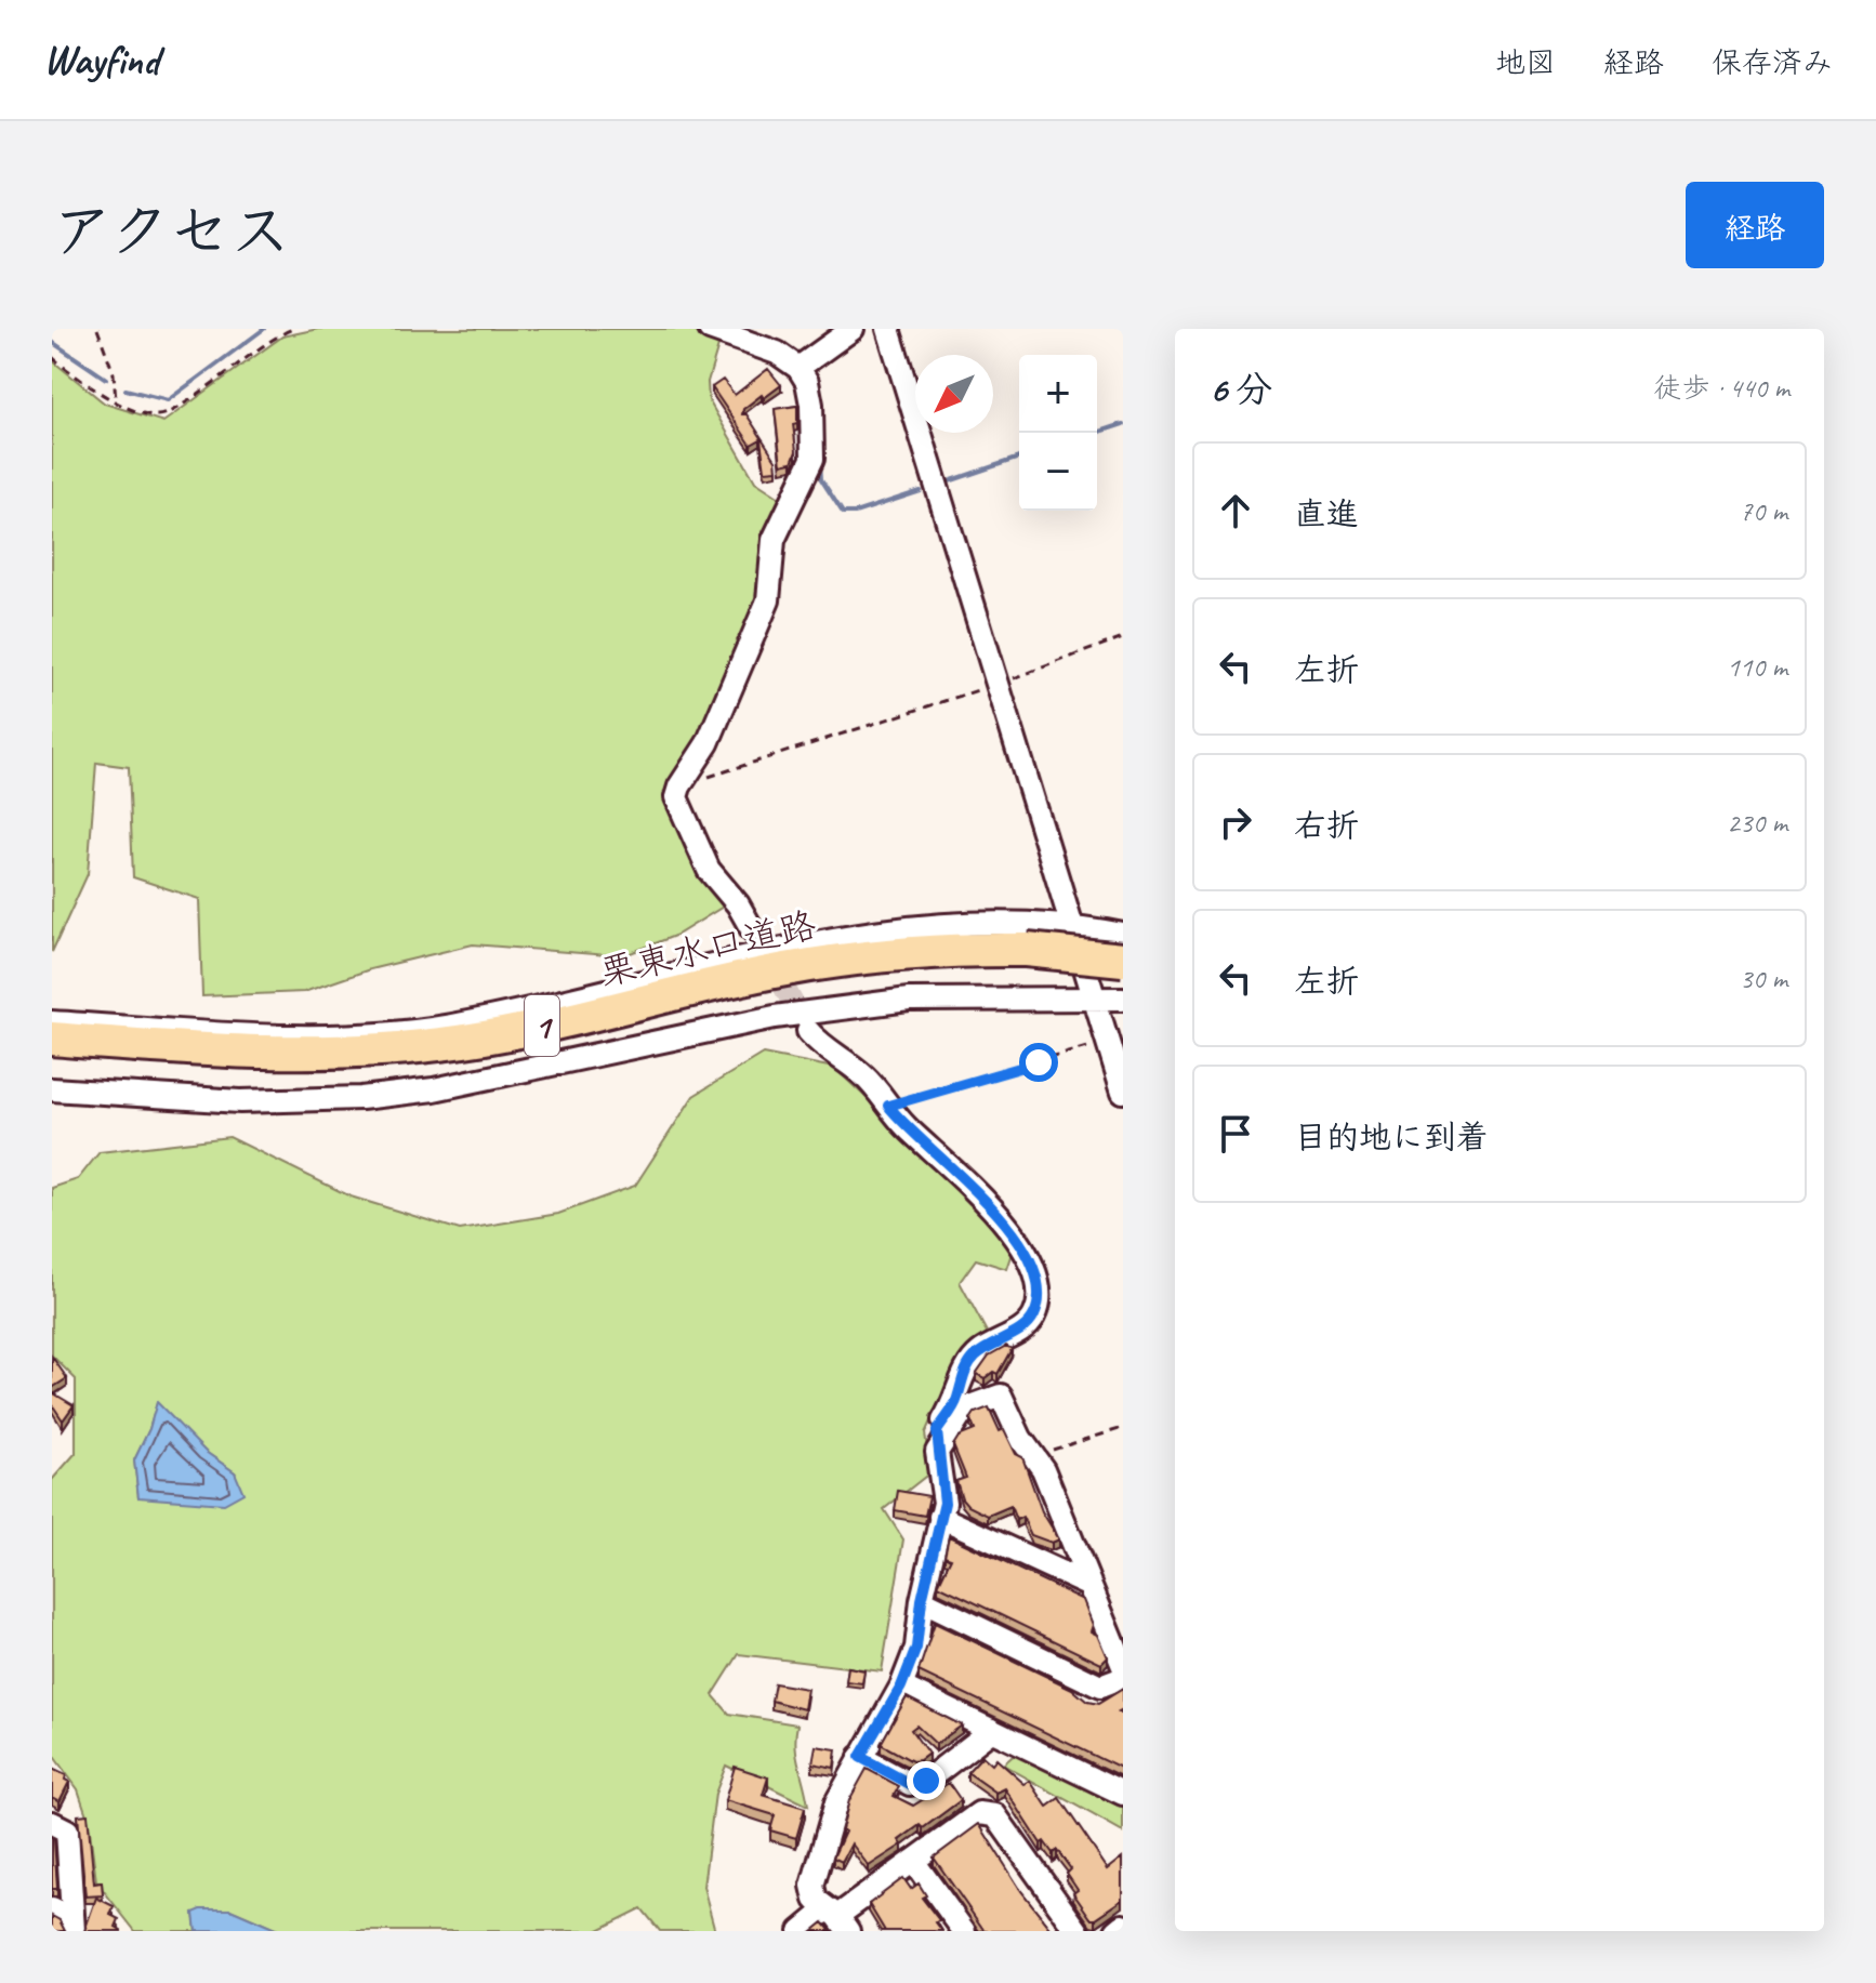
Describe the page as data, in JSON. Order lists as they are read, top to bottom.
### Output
{
  "streets": {
    "highway": ["栗東水口道路", "1"]
  },
  "north": "bottom left",
  "page": {
    "header": "Wayfind",
    "nav": ["地図", "経路", "保存済み"],
    "title": "アクセス",
    "buttons": "経路",
    "heading": ["6 分", "徒歩 · 440 m"],
    "map_buttons": ["+", "−"],
    "list": [
      ["直進", "70 m"],
      ["左折", "110 m"],
      ["右折", "230 m"],
      ["左折", "30 m"],
      "目的地に到着"
    ]
  }
}
